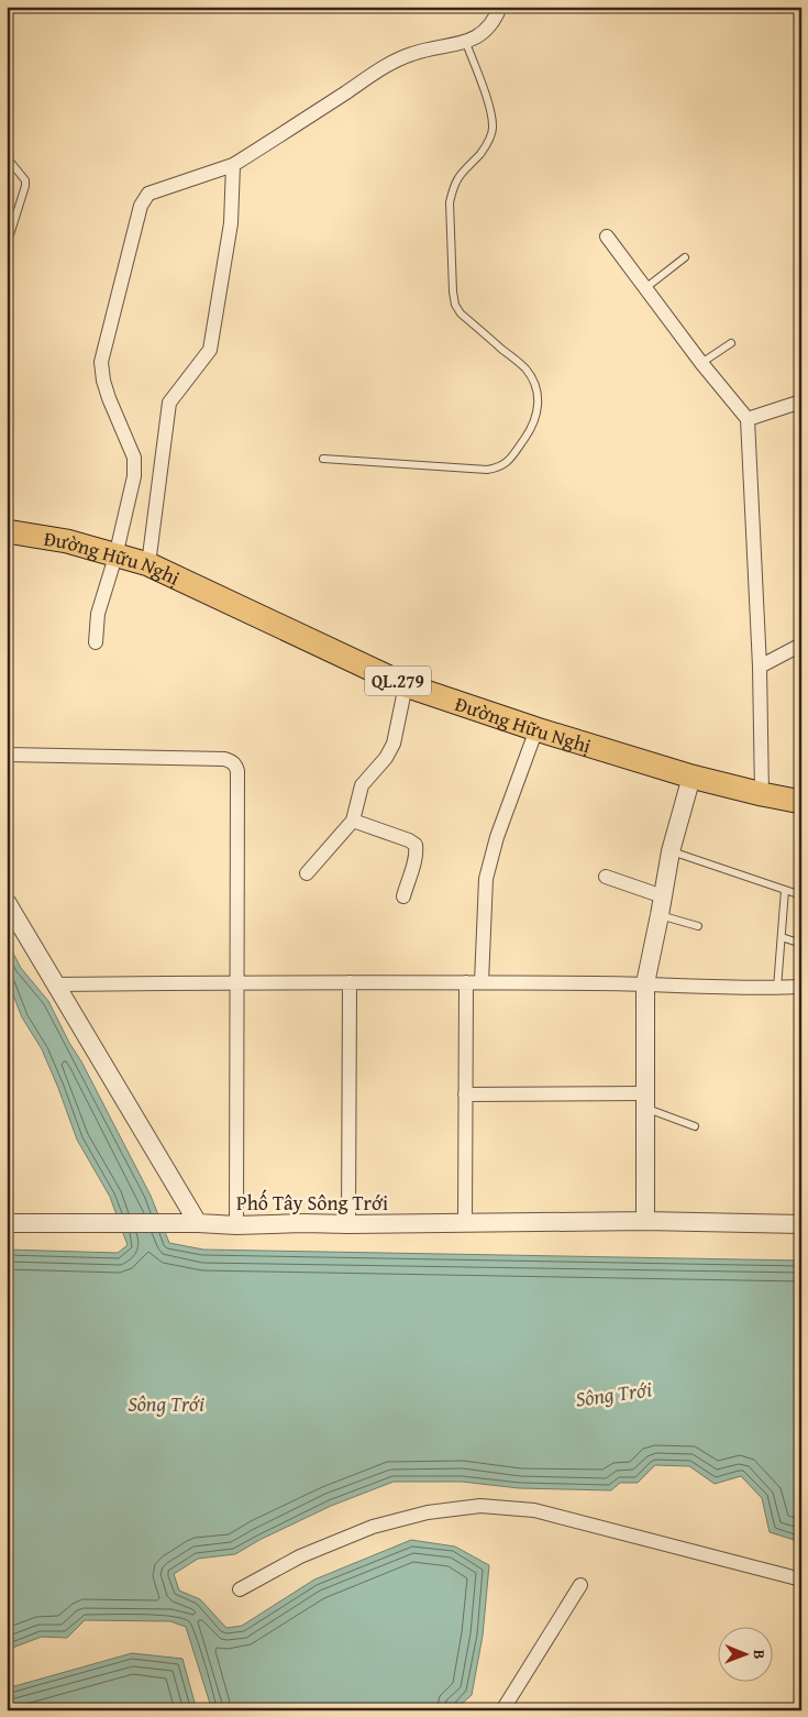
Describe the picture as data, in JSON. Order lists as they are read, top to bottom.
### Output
{
  "streets": {
    "highway": ["Đường Hữu Nghị", "QL.279"],
    "street": ["Phố Tây Sông Trới"]
  },
  "water": ["Sông Trới"],
  "north": "right"
}
